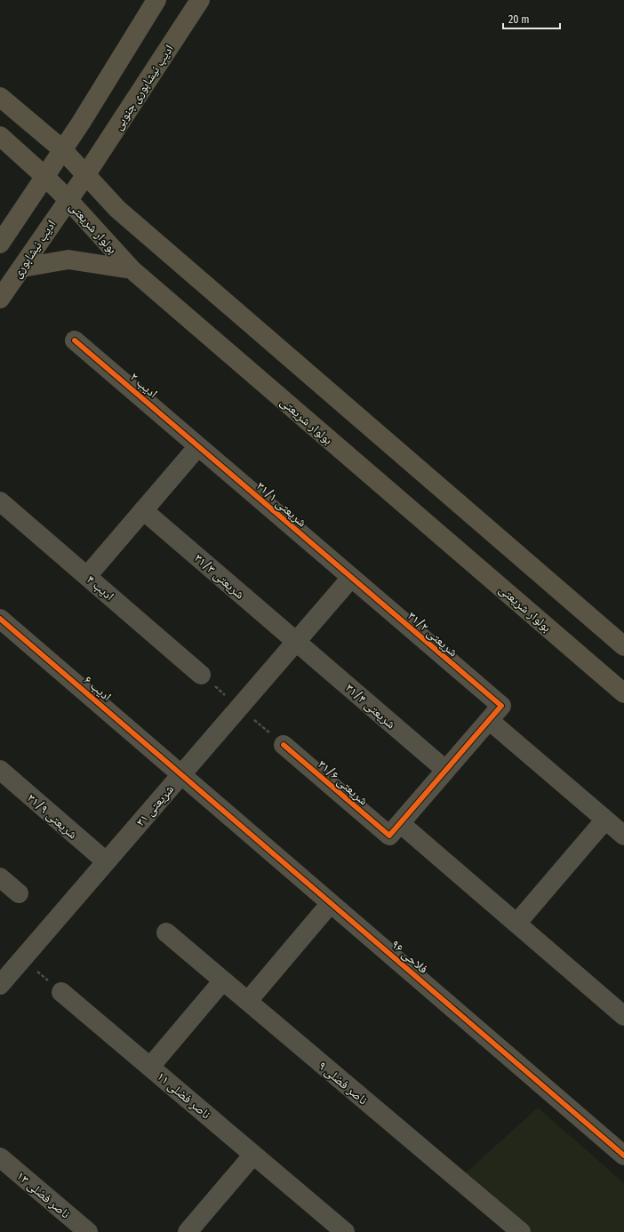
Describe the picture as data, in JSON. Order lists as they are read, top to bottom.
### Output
{
  "streets": {
    "main road": ["ادیب نیشابوری جنوبی", "بولوار شریعتی", "ادیب نیشابوری"],
    "street": [
      "ادیب ۲",
      "شریعتی ۳۱/۱",
      "شریعتی ۳۱/۳",
      "ادیب ۴",
      "شریعتی ۳۱/۲",
      "ادیب ۶",
      "شریعتی ۳۱/۴",
      "شریعتی ۳۱/۶",
      "شریعتی ۳۱",
      "شریعتی ۳۱/۹",
      "فلاحی ۹۶",
      "ناصر فضلی ۹",
      "ناصر فضلی ۱۱",
      "ناصر فضلی ۱۳"
    ]
  },
  "crossings": [
    ["ادیب نیشابوری جنوبی", "بولوار شریعتی"],
    ["ادیب نیشابوری جنوبی", "ادیب نیشابوری"],
    ["بولوار شریعتی", "ادیب نیشابوری"],
    ["ادیب ۲", "شریعتی ۳۱/۱"],
    ["شریعتی ۳۱/۱", "شریعتی ۳۱/۲"],
    ["شریعتی ۳۱/۱", "شریعتی ۳۱"],
    ["شریعتی ۳۱/۳", "شریعتی ۳۱/۴"],
    ["شریعتی ۳۱/۳", "شریعتی ۳۱"],
    ["شریعتی ۳۱/۲", "شریعتی ۳۱"],
    ["ادیب ۶", "شریعتی ۳۱"],
    ["ادیب ۶", "فلاحی ۹۶"],
    ["شریعتی ۳۱/۴", "شریعتی ۳۱"],
    ["شریعتی ۳۱", "شریعتی ۳۱/۹"],
    ["شریعتی ۳۱", "فلاحی ۹۶"]
  ],
  "scale_bar": "20 m"
}
